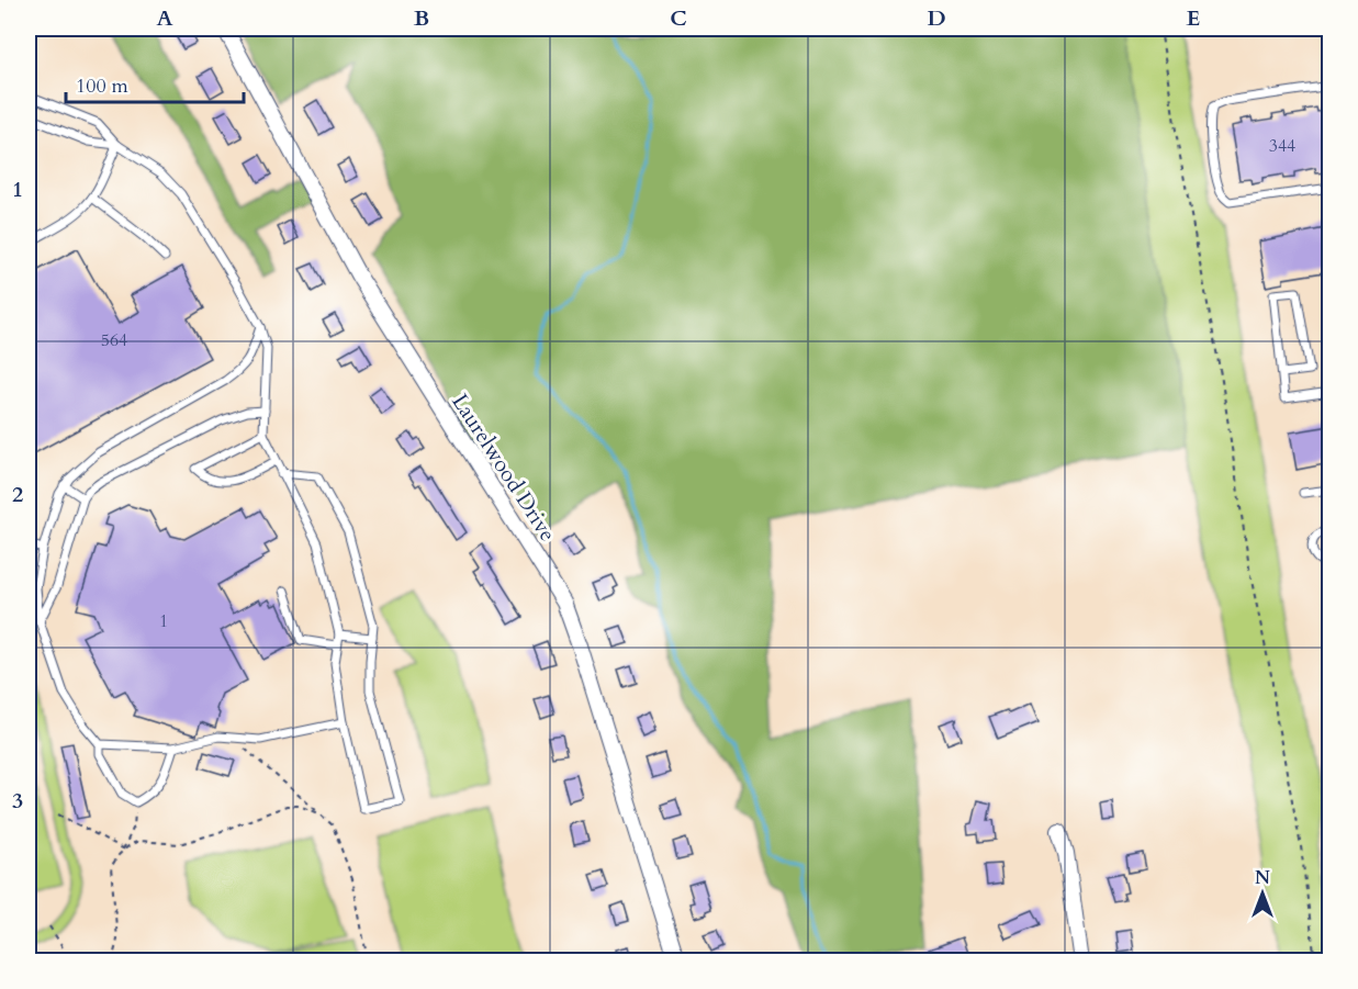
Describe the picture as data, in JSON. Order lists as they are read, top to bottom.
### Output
{
  "streets": {
    "street": ["Laurelwood Drive"]
  },
  "house_numbers": ["344", "564", "1"],
  "scale_bar": "100 m",
  "north": "top",
  "grid": {
    "columns": [
      "A",
      "B",
      "C",
      "D",
      "E"
    ],
    "rows": ["1", "2", "3"]
  }
}
